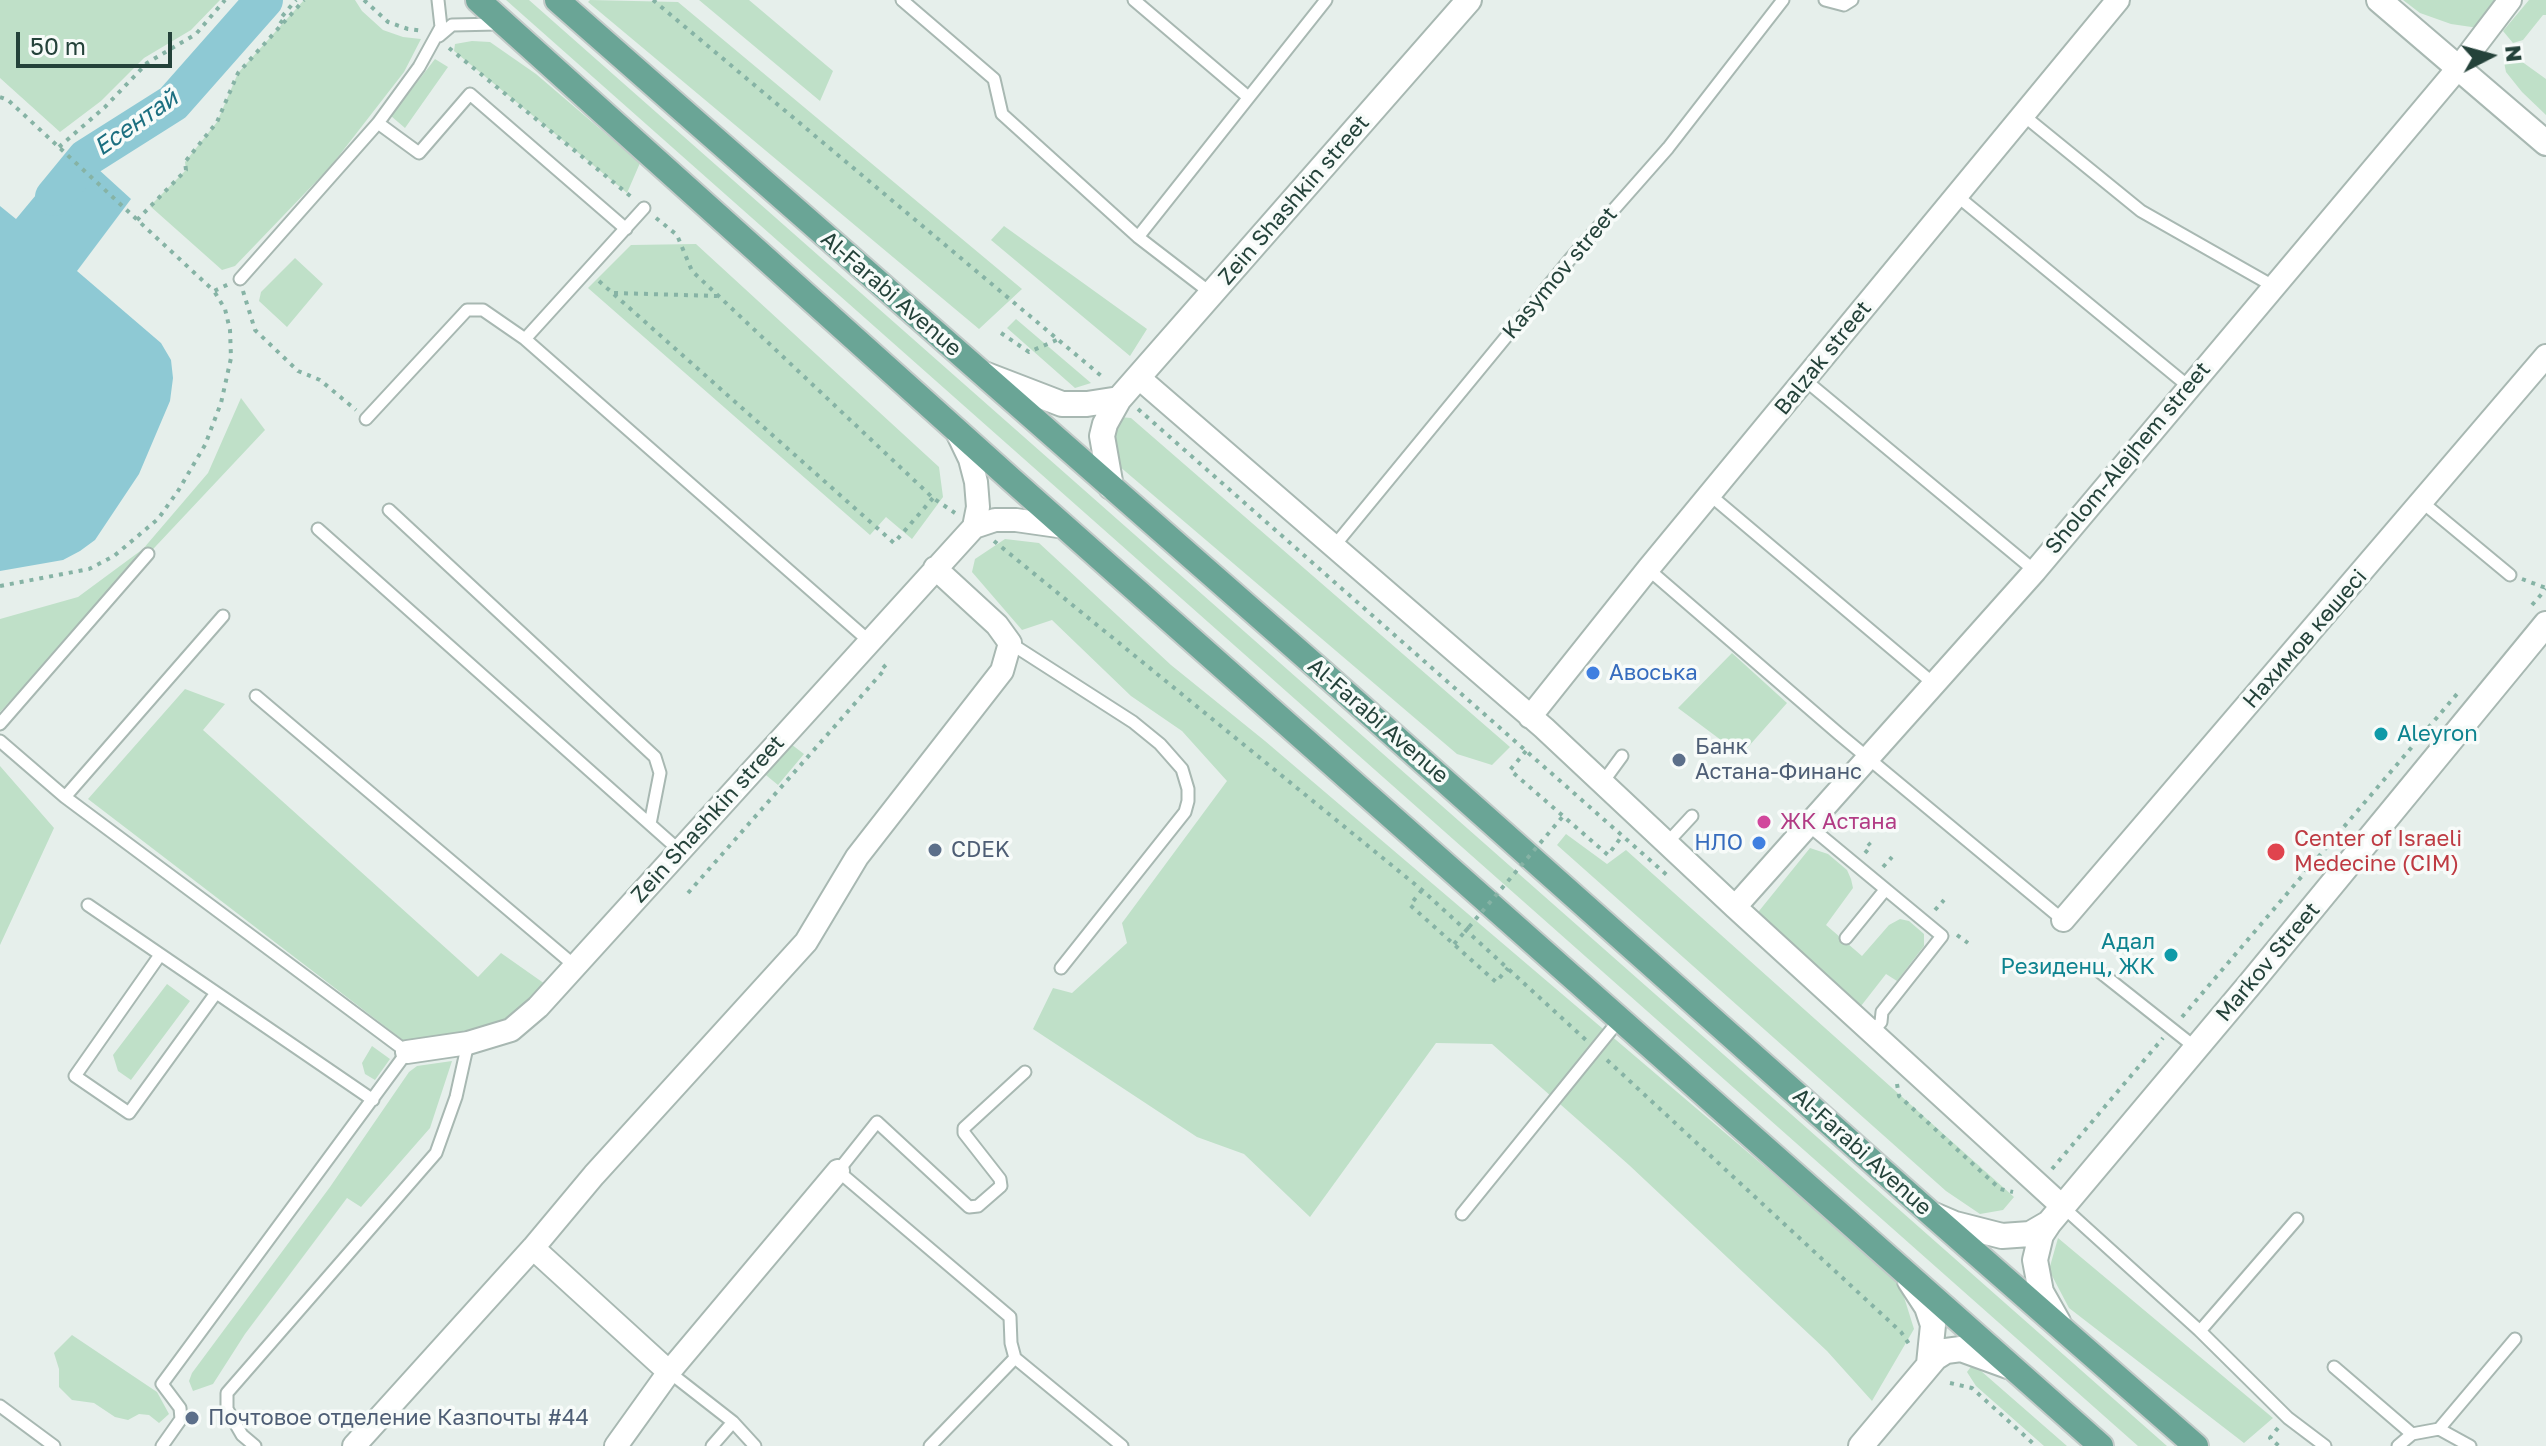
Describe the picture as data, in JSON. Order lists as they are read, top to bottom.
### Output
{
  "streets": {
    "main road": ["Al-Farabi Avenue"],
    "street": [
      "Zein Shashkin street",
      "Balzak street",
      "Sholom-Alejhem street",
      "Нахимов көшесі",
      "Markov Street"
    ],
    "lane": ["Kasymov street"]
  },
  "crossings": [
    ["Zein Shashkin street", "Al-Farabi Avenue"]
  ],
  "water": ["Есентай"],
  "places": [
    "Авоська",
    "Aleyron",
    "Банк Астана-Финанс",
    "ЖК Астана",
    "НЛО",
    "CDEK",
    "Center of Israeli Medecine (CIM)",
    "Адал Резиденц, ЖК",
    "Почтовое отделение Казпочты #44"
  ],
  "scale_bar": "50 m",
  "north": "right"
}
